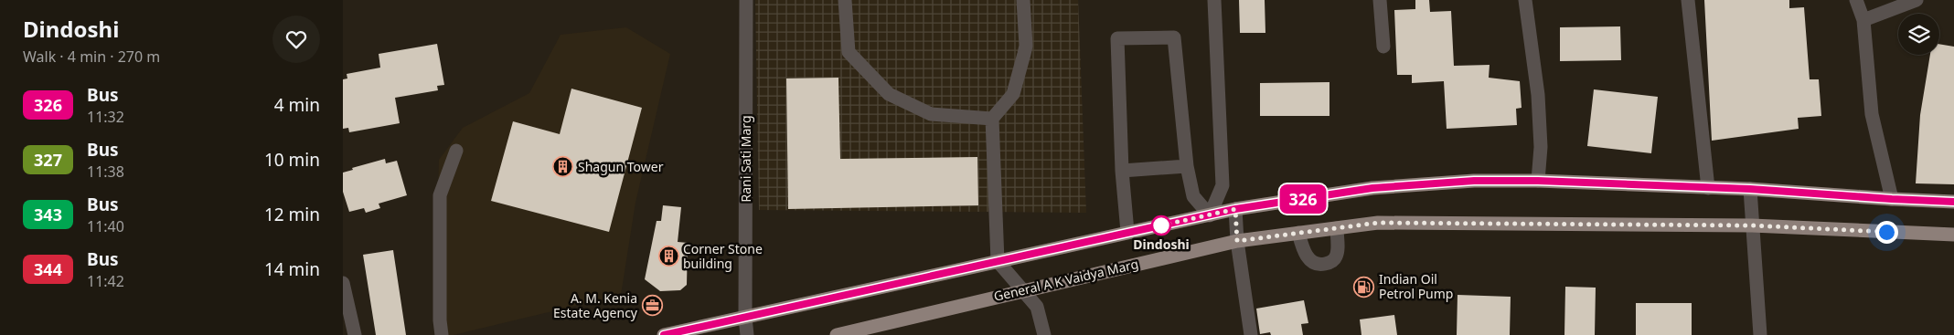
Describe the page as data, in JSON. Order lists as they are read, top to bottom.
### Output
{
  "streets": {
    "main road": ["General A K Vaidya Marg"],
    "street": ["Rani Sati Marg"]
  },
  "places": {
    "building": ["Shagun Tower", "Corner Stone building"],
    "other": ["Dindoshi"],
    "fuel station": ["Indian Oil Petrol Pump"],
    "office": ["A. M. Kenia Estate Agency"]
  },
  "lines": ["bus line 326"],
  "page": {
    "heading": ["Dindoshi", "Walk · 4 min · 270 m"],
    "on_map": "326",
    "list": [
      {
        "mark": "326",
        "name": "Bus",
        "note": "11:32",
        "value": "4 min"
      },
      {
        "mark": "327",
        "name": "Bus",
        "note": "11:38",
        "value": "10 min"
      },
      {
        "mark": "343",
        "name": "Bus",
        "note": "11:40",
        "value": "12 min"
      },
      {
        "mark": "344",
        "name": "Bus",
        "note": "11:42",
        "value": "14 min"
      }
    ]
  }
}
